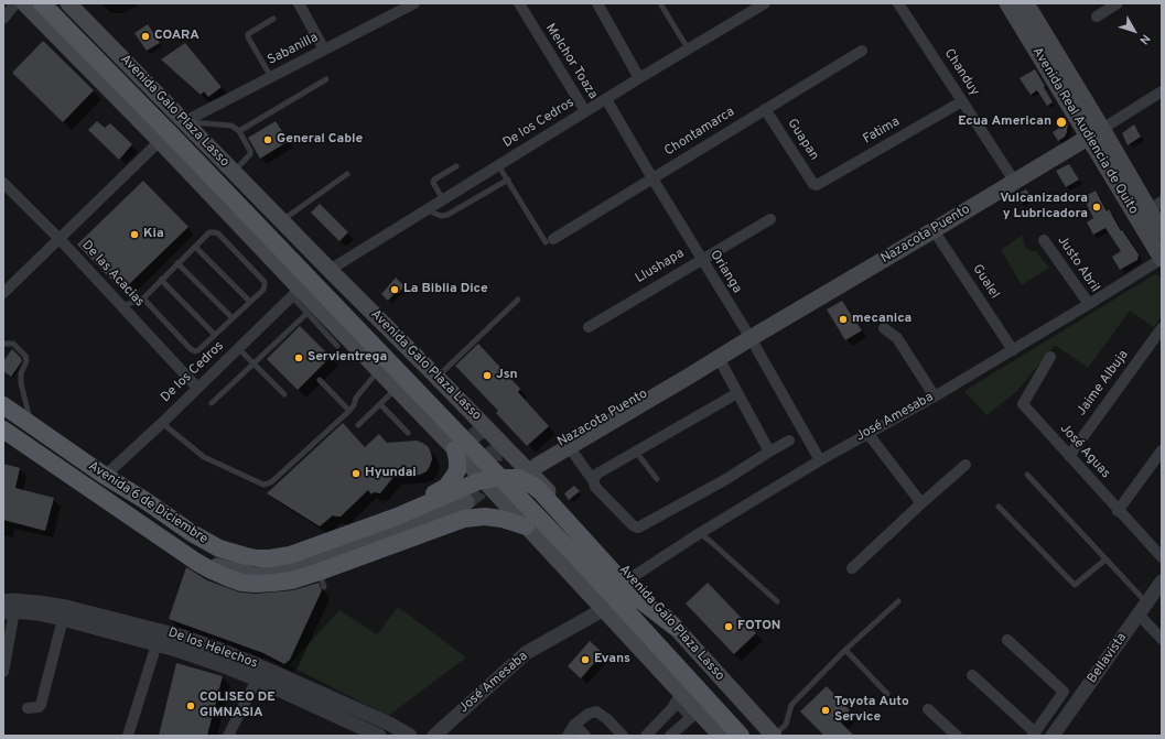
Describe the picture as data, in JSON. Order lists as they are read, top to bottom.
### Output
{
  "streets": {
    "main road": [
      "Avenida Galo Plaza Lasso",
      "Avenida Real Audiencia de Quito",
      "Nazacota Puento",
      "Avenida 6 de Diciembre"
    ],
    "street": [
      "Sabanilla",
      "Melchor Toaza",
      "Chanduy",
      "De los Cedros",
      "Fatima",
      "Chontamarca",
      "Guapan",
      "Justo Abril",
      "Llushapa",
      "Orianga",
      "De las Acacias",
      "Gualel",
      "Jaime Albuja",
      "José Amesaba",
      "José Aguas",
      "De los Helechos",
      "Bellavista"
    ]
  },
  "crossings": [
    ["Sabanilla", "Avenida Galo Plaza Lasso"],
    ["Melchor Toaza", "De los Cedros"],
    ["Chanduy", "Fatima"],
    ["Chanduy", "Nazacota Puento"],
    ["Avenida Galo Plaza Lasso", "De los Cedros"],
    ["Avenida Galo Plaza Lasso", "Nazacota Puento"],
    ["Avenida Galo Plaza Lasso", "José Amesaba"],
    ["De los Cedros", "Orianga"],
    ["De los Cedros", "De las Acacias"],
    ["De los Cedros", "Avenida 6 de Diciembre"],
    ["Fatima", "Guapan"],
    ["Avenida Real Audiencia de Quito", "Nazacota Puento"],
    ["Avenida Real Audiencia de Quito", "José Amesaba"],
    ["Chontamarca", "Guapan"],
    ["Chontamarca", "Orianga"],
    ["Nazacota Puento", "Orianga"],
    ["Nazacota Puento", "Gualel"],
    ["Justo Abril", "José Amesaba"],
    ["Llushapa", "Orianga"],
    ["Orianga", "José Amesaba"],
    ["Gualel", "José Amesaba"],
    ["Jaime Albuja", "José Aguas"]
  ],
  "places": [
    "COARA",
    "Ecua American",
    "General Cable",
    "Vulcanizadora y Lubricadora",
    "Kia",
    "La Biblia Dice",
    "mecanica",
    "Servientrega",
    "Jsn",
    "Hyundai",
    "FOTON",
    "Evans",
    "COLISEO DE GIMNASIA",
    "Toyota Auto Service"
  ],
  "north": "bottom right"
}
